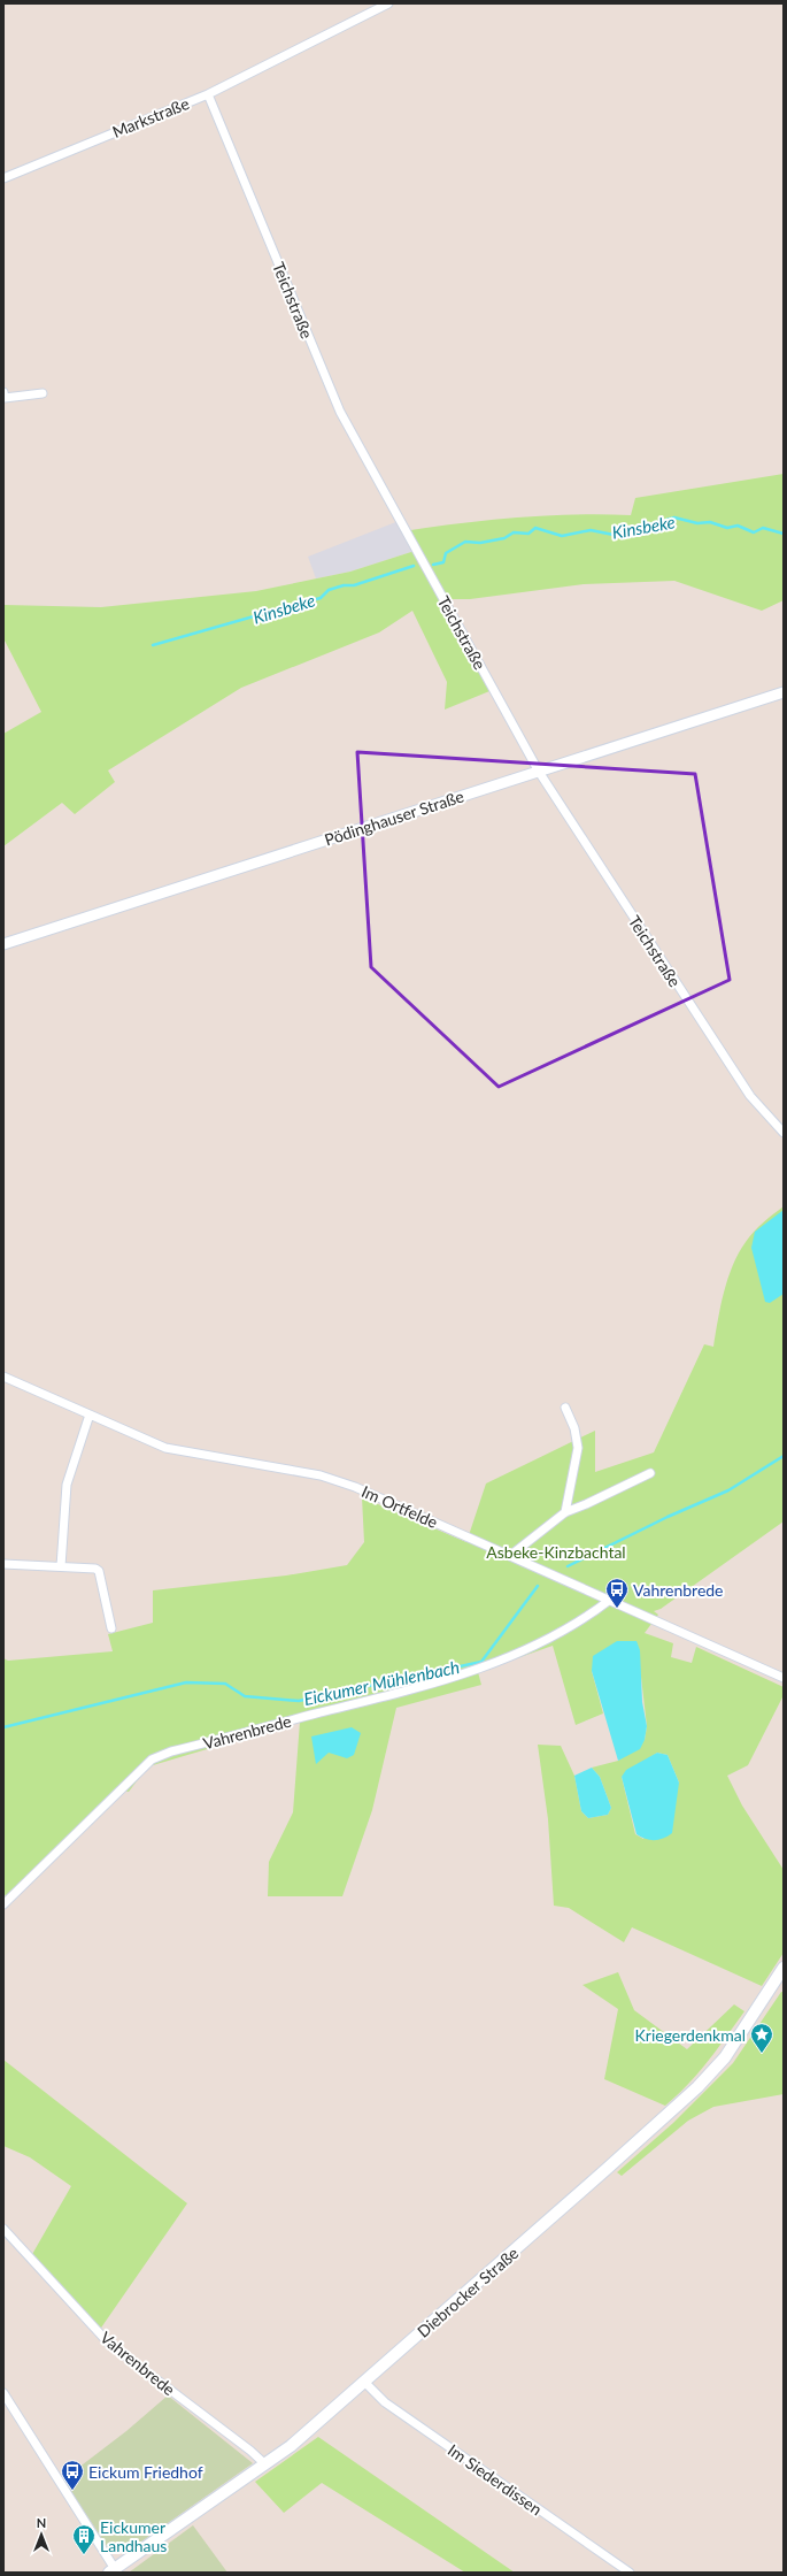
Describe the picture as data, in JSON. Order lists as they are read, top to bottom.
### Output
{
  "streets": {
    "main road": ["Diebrocker Straße"],
    "street": [
      "Markstraße",
      "Teichstraße",
      "Pödinghauser Straße",
      "Im Ortfelde",
      "Vahrenbrede",
      "Im Siederdissen"
    ]
  },
  "crossings": [
    ["Markstraße", "Teichstraße"],
    ["Teichstraße", "Pödinghauser Straße"],
    ["Im Ortfelde", "Vahrenbrede"],
    ["Vahrenbrede", "Diebrocker Straße"],
    ["Diebrocker Straße", "Im Siederdissen"]
  ],
  "water": ["Kinsbeke", "Eickumer Mühlenbach"],
  "parks": ["Asbeke-Kinzbachtal"],
  "places": {
    "bus stop": ["Vahrenbrede", "Eickum Friedhof"],
    "place": ["Kriegerdenkmal"],
    "building": ["Eickumer Landhaus"]
  },
  "north": "top"
}
